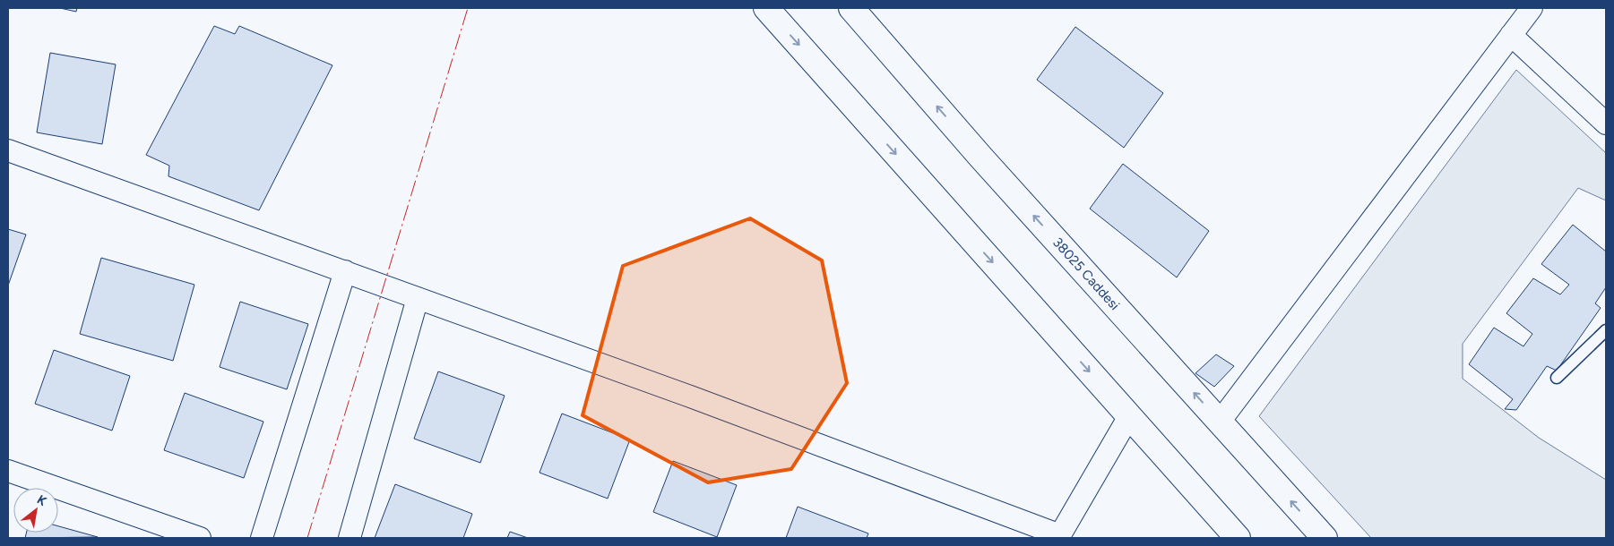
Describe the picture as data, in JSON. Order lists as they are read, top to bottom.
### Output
{
  "streets": {
    "main road": ["38025 Caddesi"]
  },
  "north": "top right"
}
